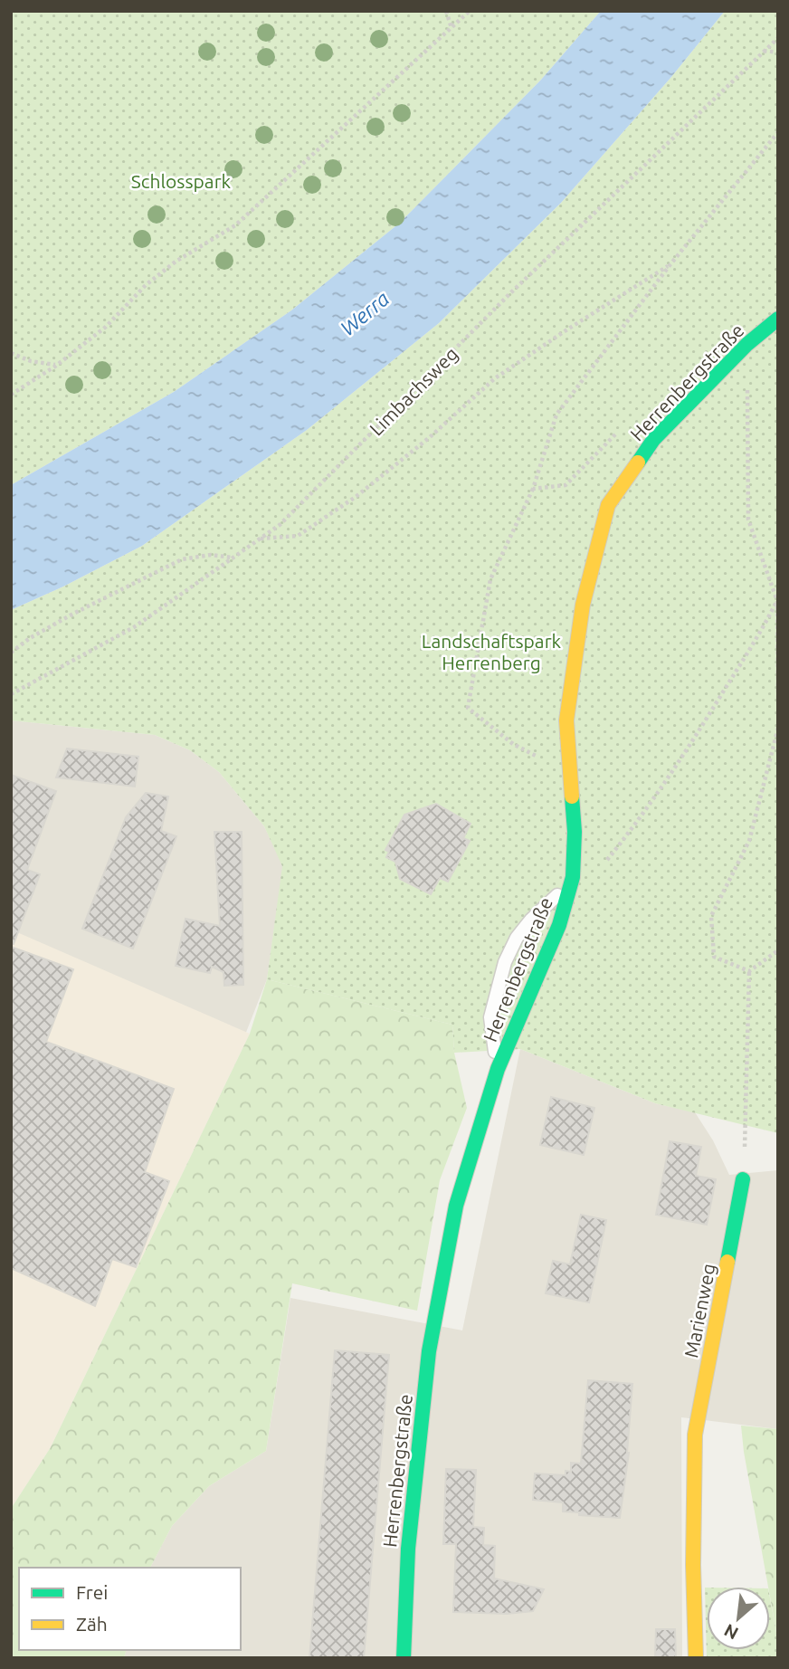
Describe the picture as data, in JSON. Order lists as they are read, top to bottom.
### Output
{
  "streets": {
    "street": ["Herrenbergstraße", "Marienweg"],
    "path": ["Limbachsweg"]
  },
  "water": ["Werra"],
  "parks": ["Schlosspark", "Landschaftspark Herrenberg"],
  "legend": ["Frei", "Zäh"],
  "north": "bottom left"
}
